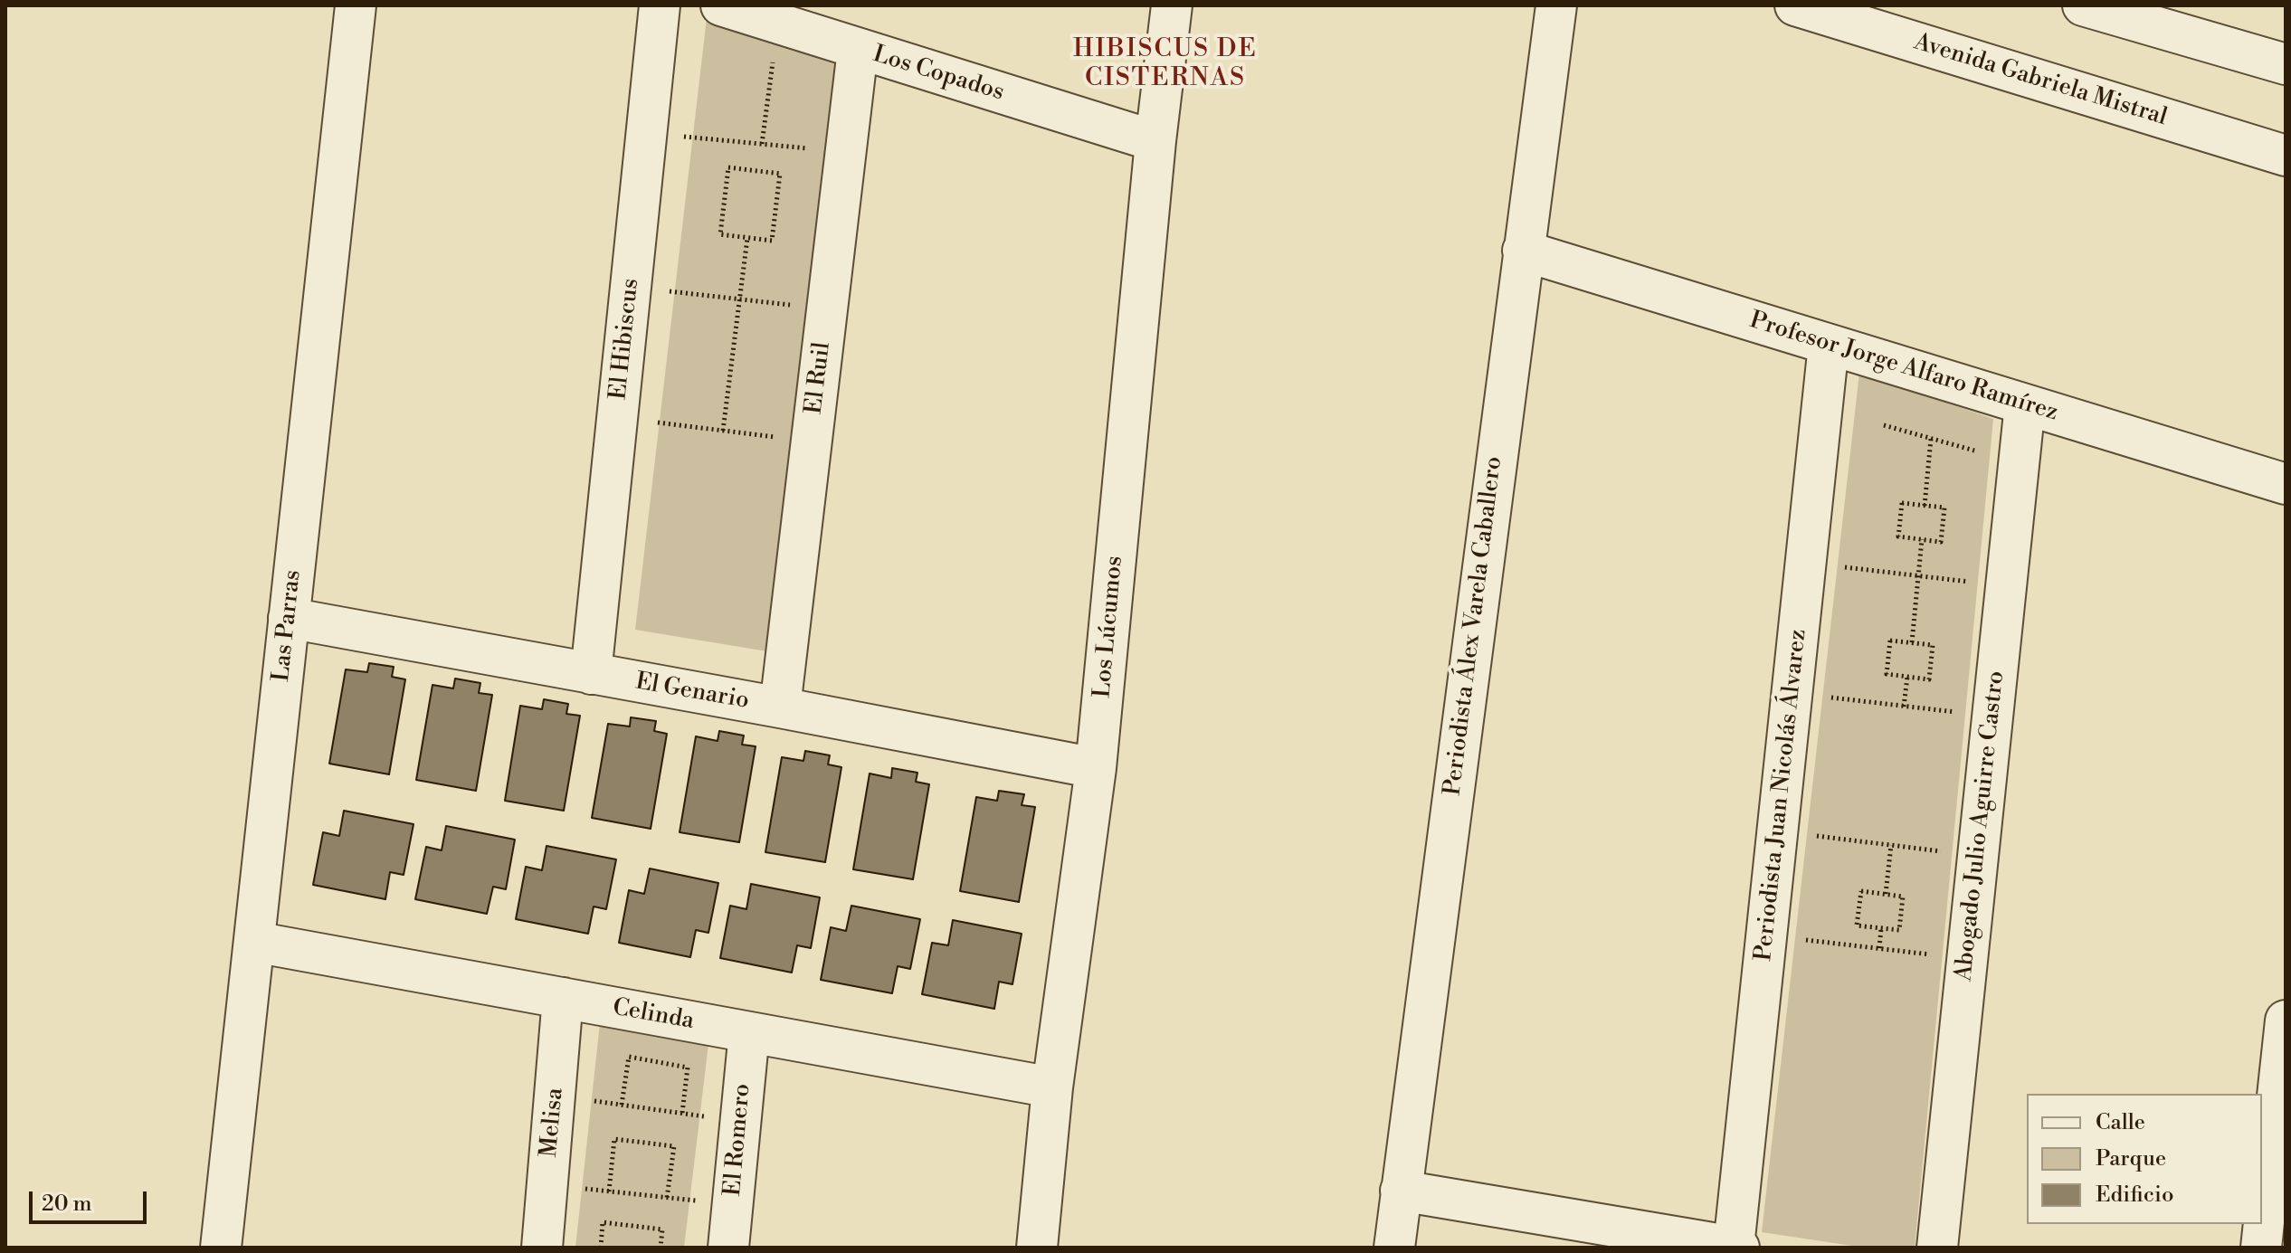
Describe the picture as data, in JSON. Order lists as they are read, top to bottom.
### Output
{
  "streets": {
    "street": [
      "Los Copados",
      "Avenida Gabriela Mistral",
      "El Hibiscus",
      "Profesor Jorge Alfaro Ramírez",
      "El Ruil",
      "Las Parras",
      "Periodista Álex Varela Caballero",
      "Los Lúcumos",
      "El Genario",
      "Periodista Juan Nicolás Álvarez",
      "Abogado Julio Aguirre Castro",
      "Celinda",
      "Melisa",
      "El Romero"
    ]
  },
  "crossings": [
    ["Los Copados", "El Ruil"],
    ["Los Copados", "Los Lúcumos"],
    ["El Hibiscus", "El Genario"],
    ["Profesor Jorge Alfaro Ramírez", "Periodista Álex Varela Caballero"],
    ["Profesor Jorge Alfaro Ramírez", "Periodista Juan Nicolás Álvarez"],
    ["Profesor Jorge Alfaro Ramírez", "Abogado Julio Aguirre Castro"],
    ["El Ruil", "El Genario"],
    ["Las Parras", "El Genario"],
    ["Las Parras", "Celinda"],
    ["Los Lúcumos", "El Genario"],
    ["Los Lúcumos", "Celinda"],
    ["Celinda", "Melisa"],
    ["Celinda", "El Romero"]
  ],
  "districts": ["HIBISCUS DE CISTERNAS"],
  "legend": ["Calle", "Parque", "Edificio"],
  "scale_bar": "20 m"
}
